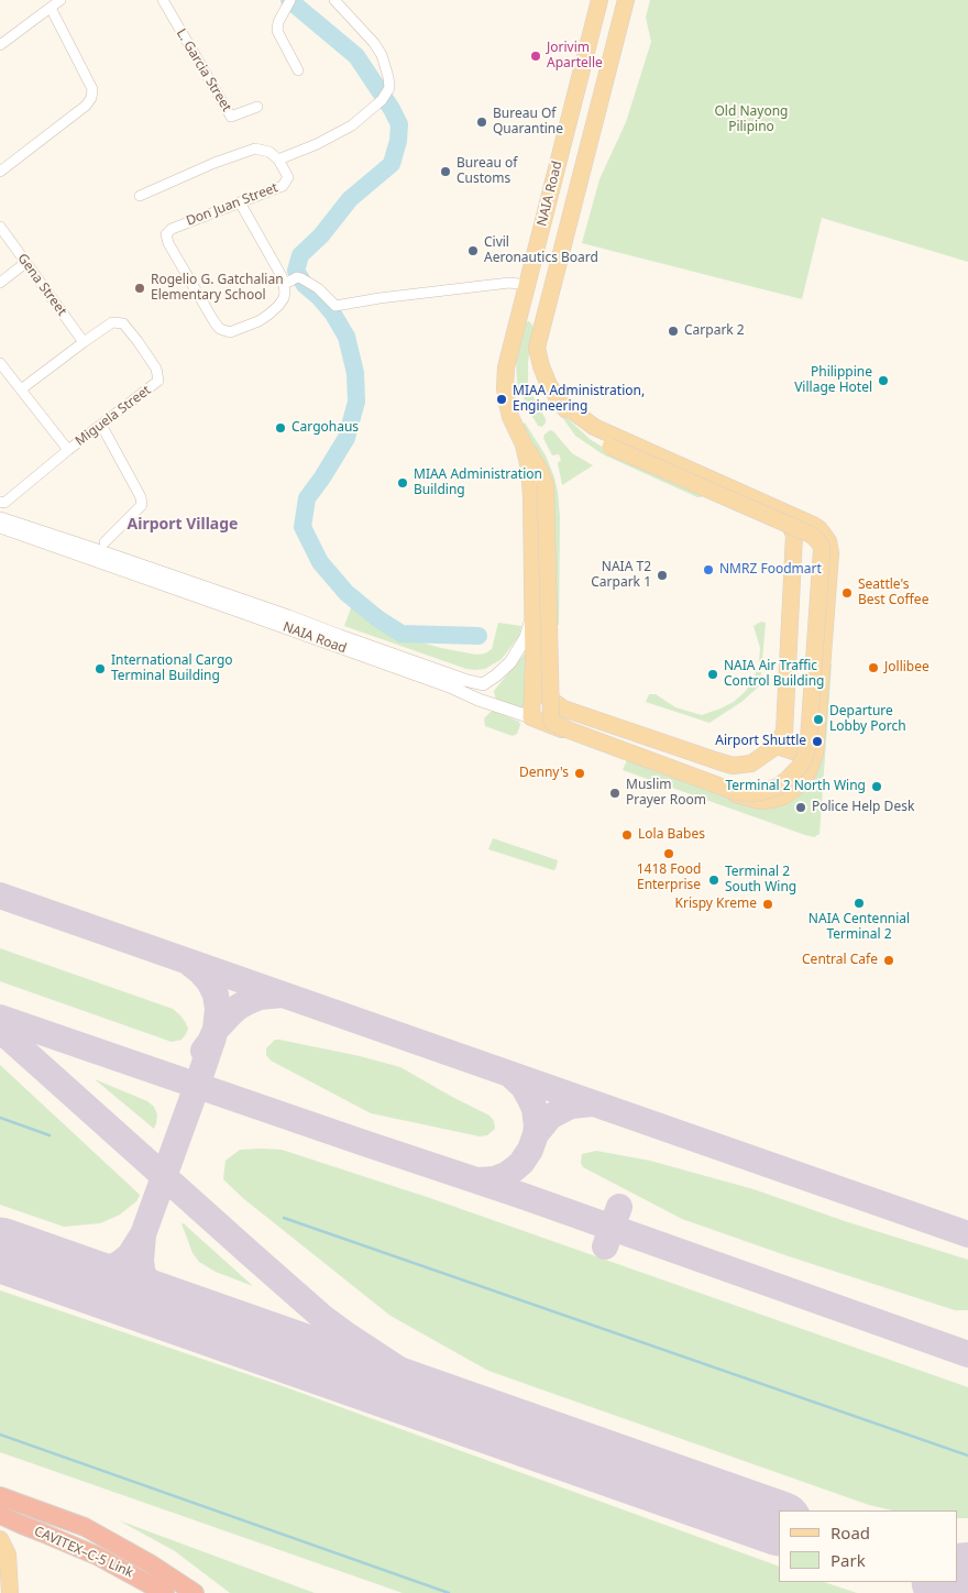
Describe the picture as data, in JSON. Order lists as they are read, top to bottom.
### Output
{
  "streets": {
    "highway": ["CAVITEX–C-5 Link"],
    "main road": ["NAIA Road"],
    "street": [
      "L. Garcia Street",
      "Don Juan Street",
      "Gena Street",
      "Miguela Street"
    ]
  },
  "crossings": [
    ["Gena Street", "Miguela Street"]
  ],
  "districts": ["Airport Village"],
  "parks": ["Old Nayong Pilipino"],
  "places": [
    "Jorivim Apartelle",
    "Bureau Of Quarantine",
    "Bureau of Customs",
    "Civil Aeronautics Board",
    "Rogelio G. Gatchalian Elementary School",
    "Carpark 2",
    "Philippine Village Hotel",
    "MIAA Administration, Engineering",
    "Cargohaus",
    "MIAA Administration Building",
    "NMRZ Foodmart",
    "NAIA T2 Carpark 1",
    "Seattle's Best Coffee",
    "Jollibee",
    "International Cargo Terminal Building",
    "NAIA Air Traffic Control Building",
    "Departure Lobby Porch",
    "Airport Shuttle",
    "Denny's",
    "Terminal 2 North Wing",
    "Muslim Prayer Room",
    "Police Help Desk",
    "Lola Babes",
    "1418 Food Enterprise",
    "Terminal 2 South Wing",
    "NAIA Centennial Terminal 2",
    "Krispy Kreme",
    "Central Cafe"
  ],
  "legend": ["Road", "Park"]
}
